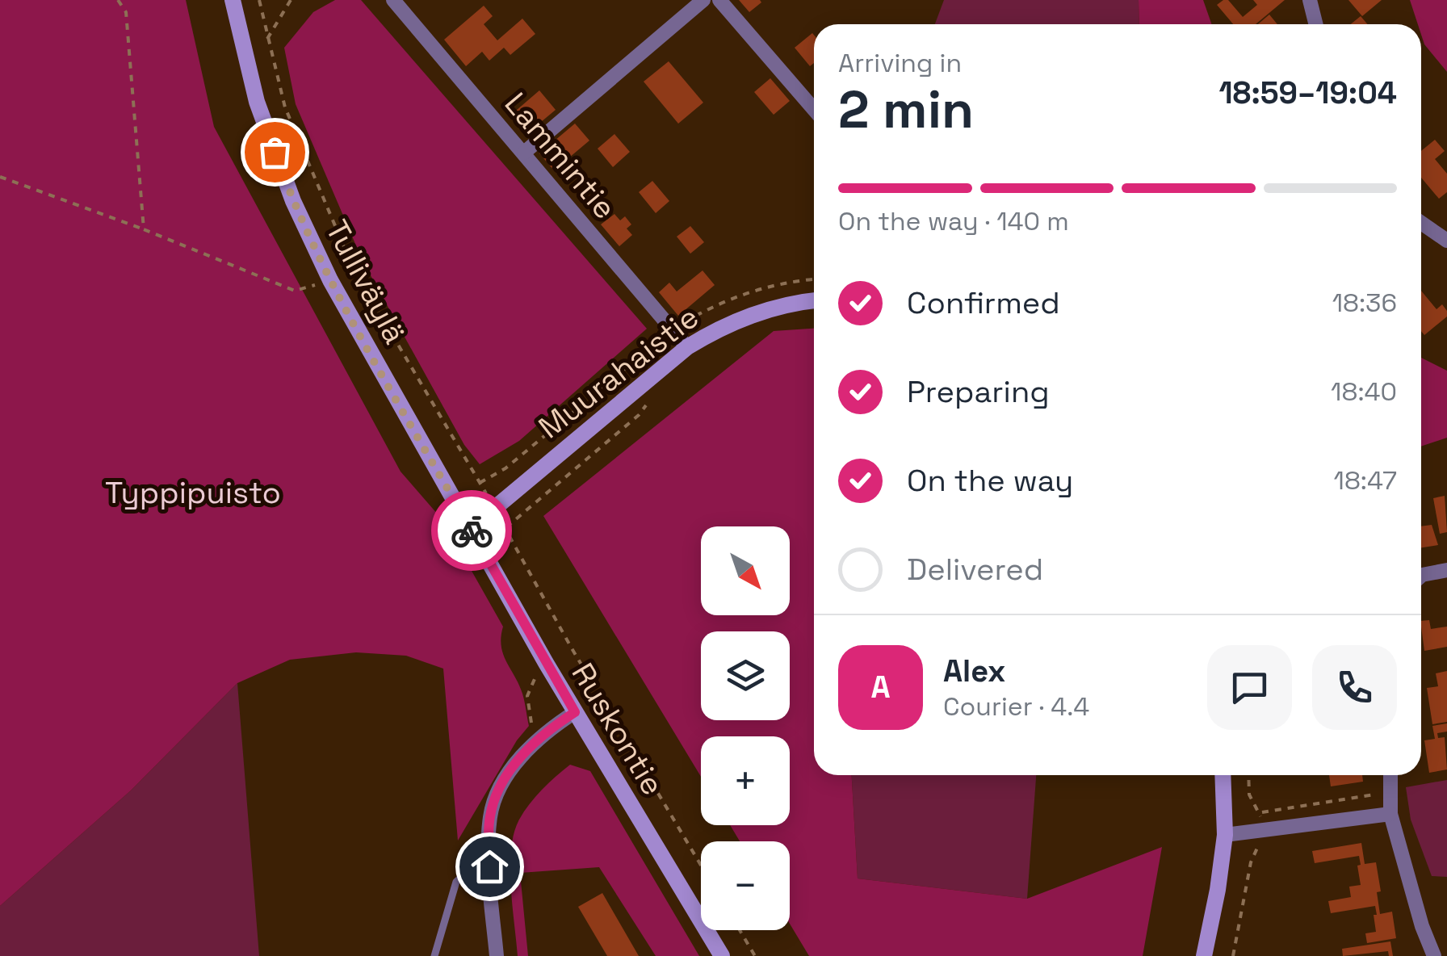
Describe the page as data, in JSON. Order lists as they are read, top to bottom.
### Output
{
  "streets": {
    "main road": ["Tulliväylä", "Muurahaistie", "Ruskontie"],
    "street": ["Lammintie"]
  },
  "crossings": [
    ["Lammintie", "Muurahaistie"],
    ["Tulliväylä", "Muurahaistie"],
    ["Tulliväylä", "Ruskontie"],
    ["Muurahaistie", "Ruskontie"]
  ],
  "parks": ["Typpipuisto"],
  "north": "bottom right",
  "page": {
    "heading": ["2 min", "Arriving in", "18:59–19:04"],
    "panel": ["Alex", "Courier · 4.4"],
    "bar": "On the way · 140 m",
    "list": [
      ["Confirmed", "18:36"],
      ["Preparing", "18:40"],
      ["On the way", "18:47"],
      "Delivered"
    ],
    "map_buttons": ["+", "−"],
    "round": "A"
  }
}
